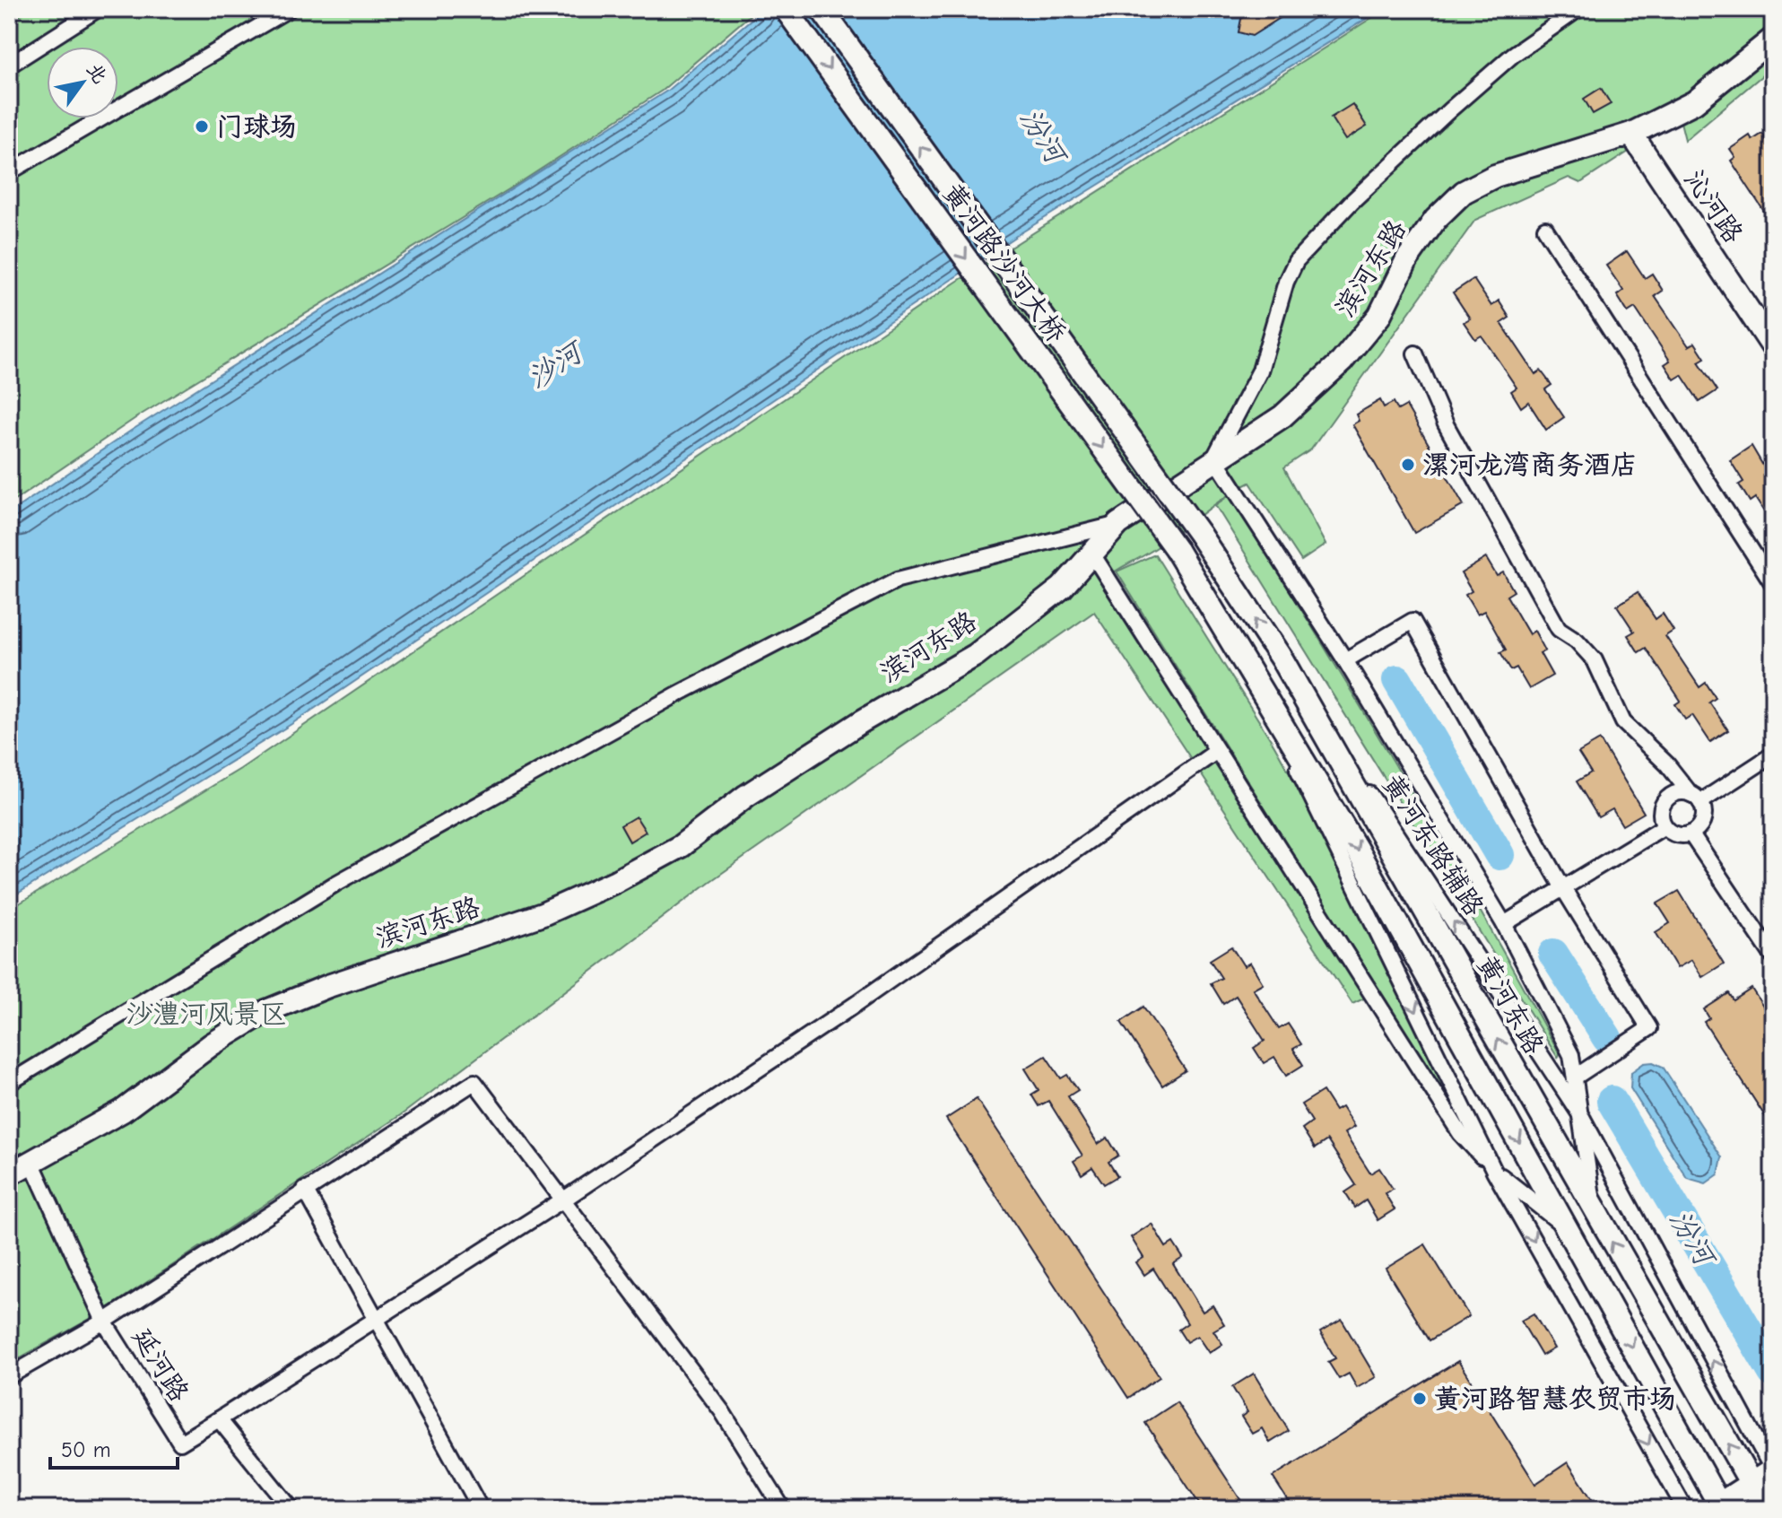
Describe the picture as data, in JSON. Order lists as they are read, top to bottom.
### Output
{
  "streets": {
    "main road": [
      "沁河路",
      "黄河路沙河大桥",
      "滨河东路",
      "黄河东路"
    ],
    "street": ["黄河东路辅路", "延河路"]
  },
  "crossings": [
    ["沁河路", "滨河东路"],
    ["黄河路沙河大桥", "黄河东路"],
    ["黄河东路辅路", "黄河东路"]
  ],
  "water": ["汾河", "沙河"],
  "parks": ["沙澧河风景区"],
  "places": ["门球场", "漯河龙湾商务酒店", "黄河路智慧农贸市场"],
  "scale_bar": "50 m",
  "north": "top right"
}
